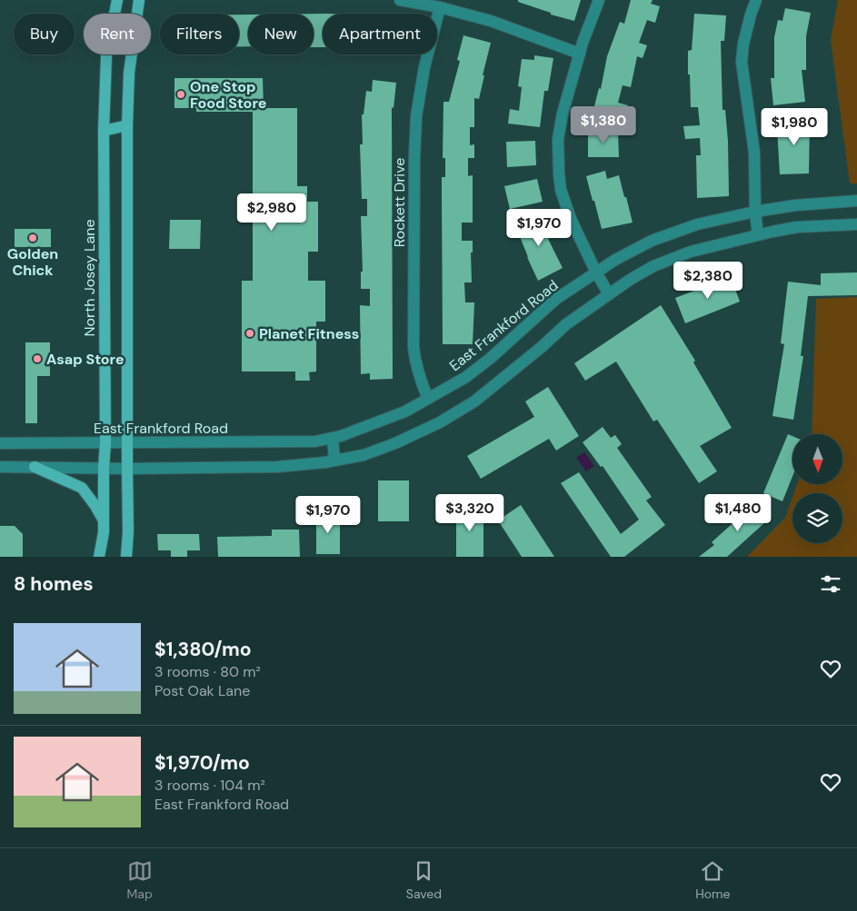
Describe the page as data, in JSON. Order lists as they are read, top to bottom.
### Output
{
  "streets": {
    "main road": ["Rockett Drive", "North Josey Lane", "East Frankford Road"]
  },
  "crossings": [
    ["Rockett Drive", "East Frankford Road"],
    ["North Josey Lane", "East Frankford Road"]
  ],
  "places": [
    "One Stop Food Store",
    "Golden Chick",
    "Planet Fitness",
    "Asap Store"
  ],
  "north": "bottom",
  "page": {
    "chip": [
      "Buy",
      "Rent",
      "Filters",
      "New",
      "Apartment"
    ],
    "price": [
      "$1,380",
      "$1,980",
      "$2,980",
      "$1,970",
      "$2,380",
      "$3,320",
      "$1,480",
      "$1,970"
    ],
    "heading": "8 homes",
    "list": [
      {
        "name": "$1,380/mo",
        "note": "3 rooms · 80 m² · Post Oak Lane"
      },
      {
        "name": "$1,970/mo",
        "note": "3 rooms · 104 m² · East Frankford Road"
      }
    ],
    "tabs": ["Map", "Saved", "Home"]
  }
}
